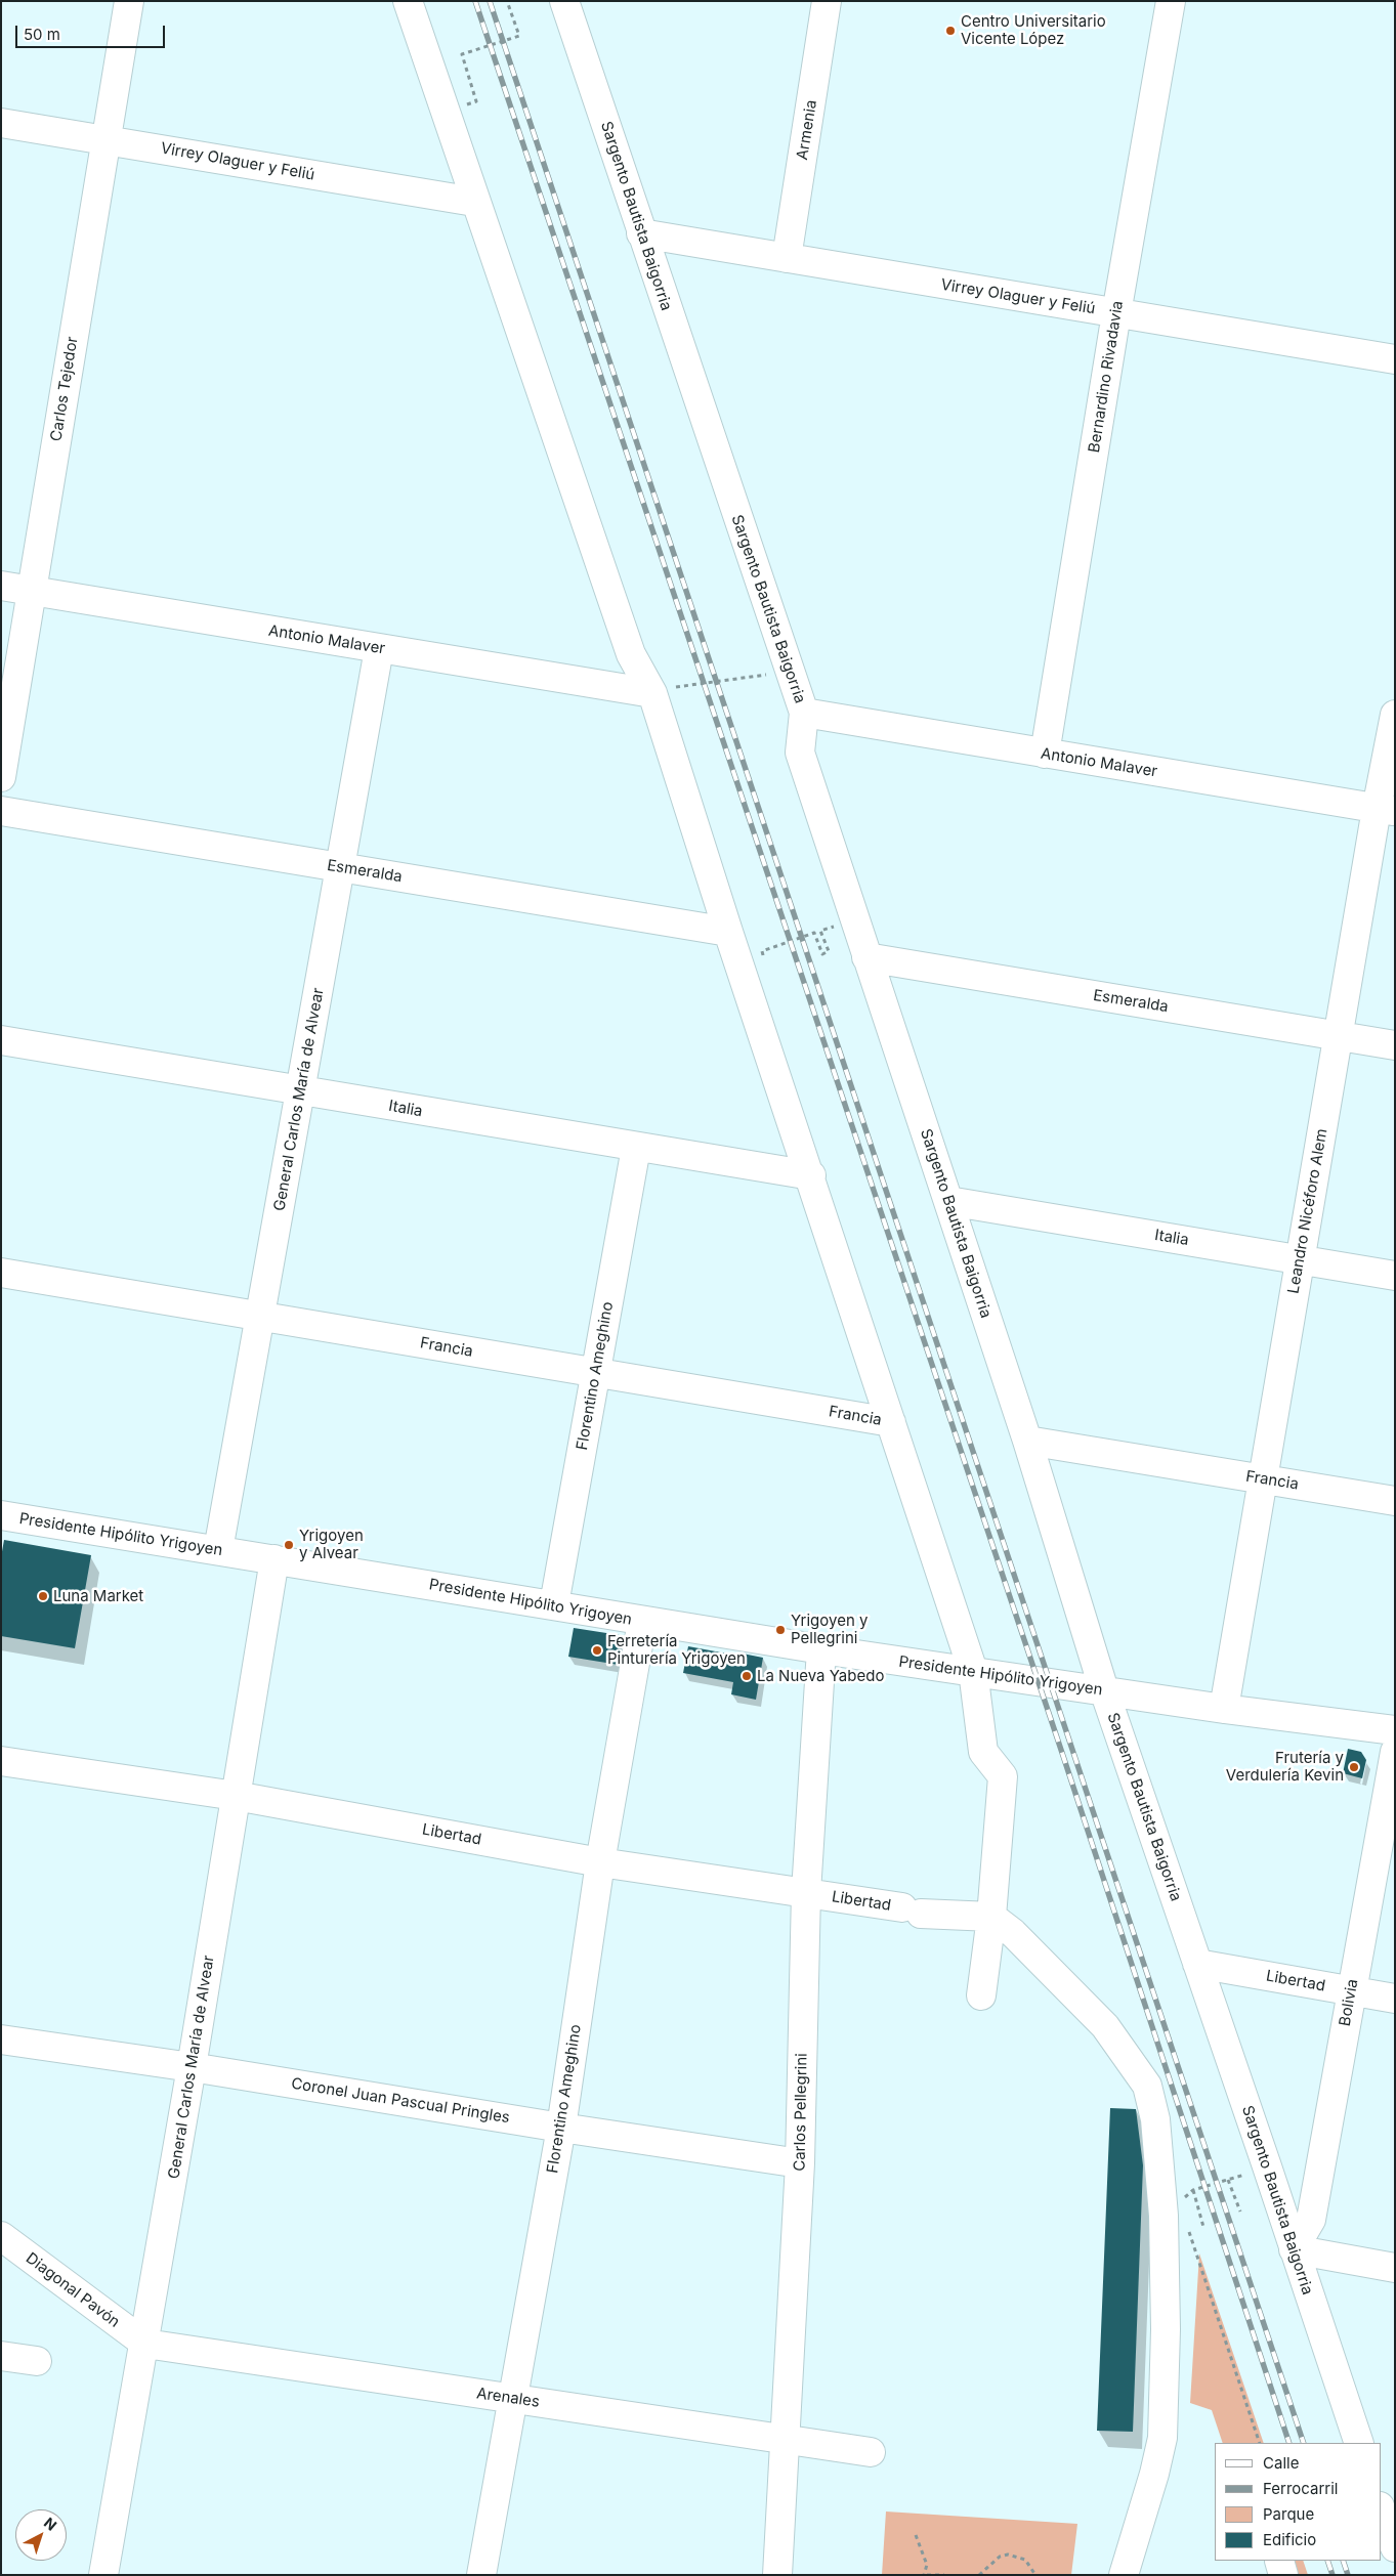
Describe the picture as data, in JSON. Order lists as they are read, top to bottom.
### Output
{
  "streets": {
    "street": [
      "Armenia",
      "Virrey Olaguer y Feliú",
      "Sargento Bautista Baigorria",
      "Bernardino Rivadavia",
      "Carlos Tejedor",
      "Antonio Malaver",
      "Esmeralda",
      "General Carlos María de Alvear",
      "Italia",
      "Leandro Nicéforo Alem",
      "Francia",
      "Florentino Ameghino",
      "Presidente Hipólito Yrigoyen",
      "Libertad",
      "Bolivia",
      "Coronel Juan Pascual Pringles",
      "Carlos Pellegrini",
      "Diagonal Pavón",
      "Arenales"
    ]
  },
  "crossings": [
    ["Armenia", "Virrey Olaguer y Feliú"],
    ["Virrey Olaguer y Feliú", "Sargento Bautista Baigorria"],
    ["Virrey Olaguer y Feliú", "Bernardino Rivadavia"],
    ["Virrey Olaguer y Feliú", "Carlos Tejedor"],
    ["Sargento Bautista Baigorria", "Antonio Malaver"],
    ["Sargento Bautista Baigorria", "Esmeralda"],
    ["Sargento Bautista Baigorria", "Italia"],
    ["Sargento Bautista Baigorria", "Francia"],
    ["Sargento Bautista Baigorria", "Presidente Hipólito Yrigoyen"],
    ["Sargento Bautista Baigorria", "Libertad"],
    ["Sargento Bautista Baigorria", "Bolivia"],
    ["Bernardino Rivadavia", "Antonio Malaver"],
    ["Carlos Tejedor", "Antonio Malaver"],
    ["Antonio Malaver", "General Carlos María de Alvear"],
    ["Antonio Malaver", "Leandro Nicéforo Alem"],
    ["Esmeralda", "General Carlos María de Alvear"],
    ["Esmeralda", "Leandro Nicéforo Alem"],
    ["General Carlos María de Alvear", "Italia"],
    ["General Carlos María de Alvear", "Francia"],
    ["General Carlos María de Alvear", "Presidente Hipólito Yrigoyen"],
    ["General Carlos María de Alvear", "Libertad"],
    ["General Carlos María de Alvear", "Coronel Juan Pascual Pringles"],
    ["General Carlos María de Alvear", "Diagonal Pavón"],
    ["General Carlos María de Alvear", "Arenales"],
    ["Italia", "Leandro Nicéforo Alem"],
    ["Italia", "Florentino Ameghino"],
    ["Leandro Nicéforo Alem", "Francia"],
    ["Leandro Nicéforo Alem", "Presidente Hipólito Yrigoyen"],
    ["Francia", "Florentino Ameghino"],
    ["Florentino Ameghino", "Presidente Hipólito Yrigoyen"],
    ["Florentino Ameghino", "Libertad"],
    ["Florentino Ameghino", "Coronel Juan Pascual Pringles"],
    ["Florentino Ameghino", "Arenales"],
    ["Presidente Hipólito Yrigoyen", "Carlos Pellegrini"],
    ["Libertad", "Bolivia"],
    ["Libertad", "Carlos Pellegrini"],
    ["Coronel Juan Pascual Pringles", "Carlos Pellegrini"],
    ["Carlos Pellegrini", "Arenales"],
    ["Diagonal Pavón", "Arenales"]
  ],
  "places": [
    "Centro Universitario Vicente López",
    "Yrigoyen y Alvear",
    "Luna Market",
    "Yrigoyen y Pellegrini",
    "Ferretería Pinturería Yrigoyen",
    "La Nueva Yabedo",
    "Frutería y Verdulería Kevin"
  ],
  "legend": [
    "Calle",
    "Ferrocarril",
    "Parque",
    "Edificio"
  ],
  "scale_bar": "50 m",
  "north": "top right"
}
